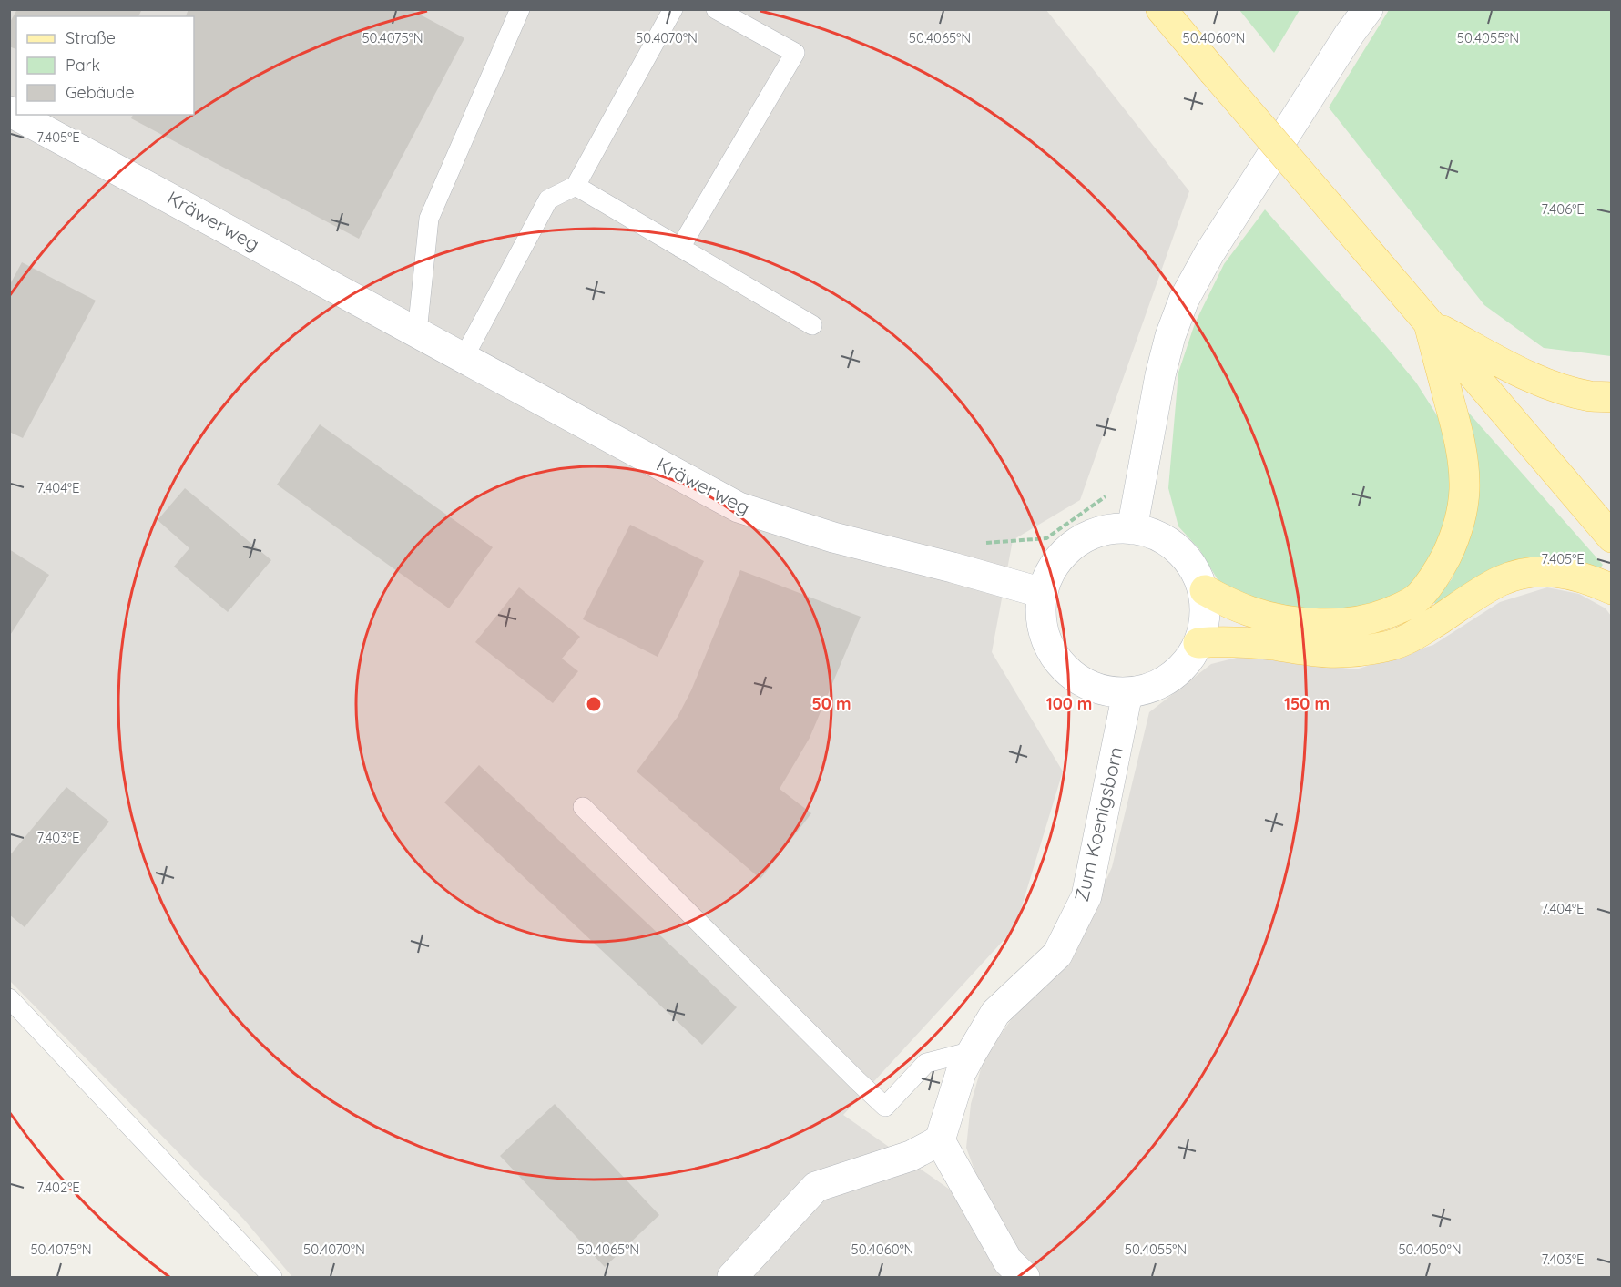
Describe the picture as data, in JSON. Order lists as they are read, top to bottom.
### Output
{
  "streets": {
    "street": ["Kräwerweg", "Zum Koenigsborn"]
  },
  "crossings": [
    ["Kräwerweg", "Zum Koenigsborn"]
  ],
  "legend": ["Straße", "Park", "Gebäude"],
  "coordinates": [
    "50.4075°N",
    "50.4070°N",
    "50.4065°N",
    "50.4060°N",
    "50.4055°N",
    "7.405°E",
    "7.406°E",
    "7.404°E",
    "7.403°E",
    "7.402°E",
    "50.4050°N"
  ],
  "rings": ["50 m", "100 m", "150 m"]
}
